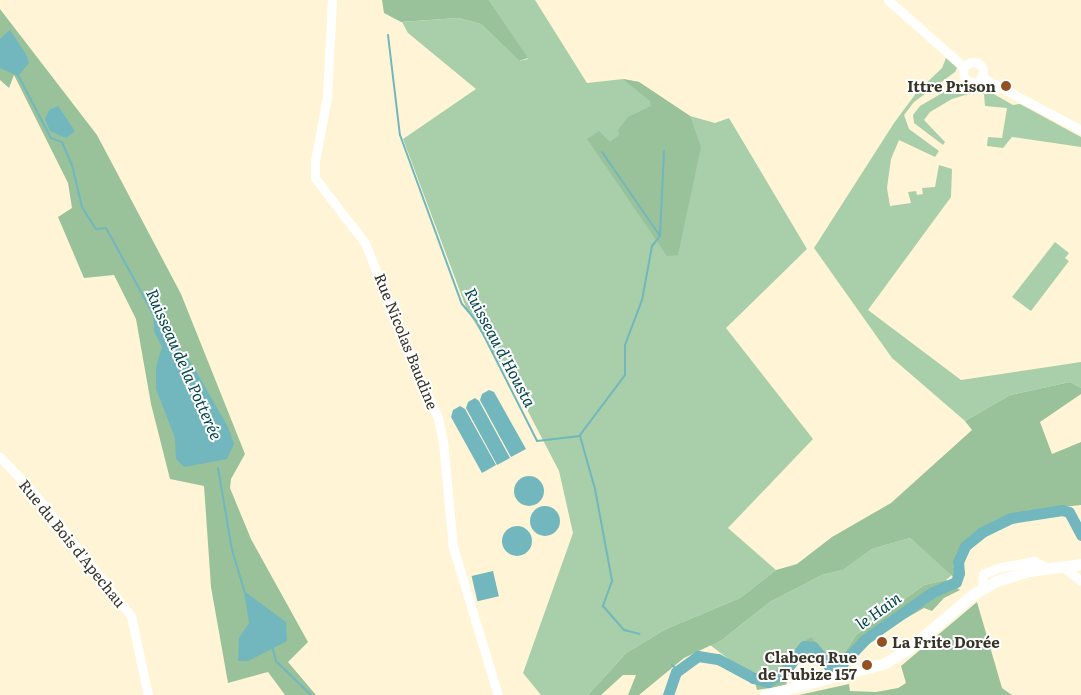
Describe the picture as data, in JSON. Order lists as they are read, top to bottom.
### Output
{
  "streets": {
    "street": ["Rue Nicolas Baudine", "Rue du Bois d'Apechau"]
  },
  "water": ["Ruisseau d'Housta", "Ruisseau de la Potterée", "le Hain"],
  "places": ["Ittre Prison", "La Frite Dorée", "Clabecq Rue de Tubize 157"]
}
